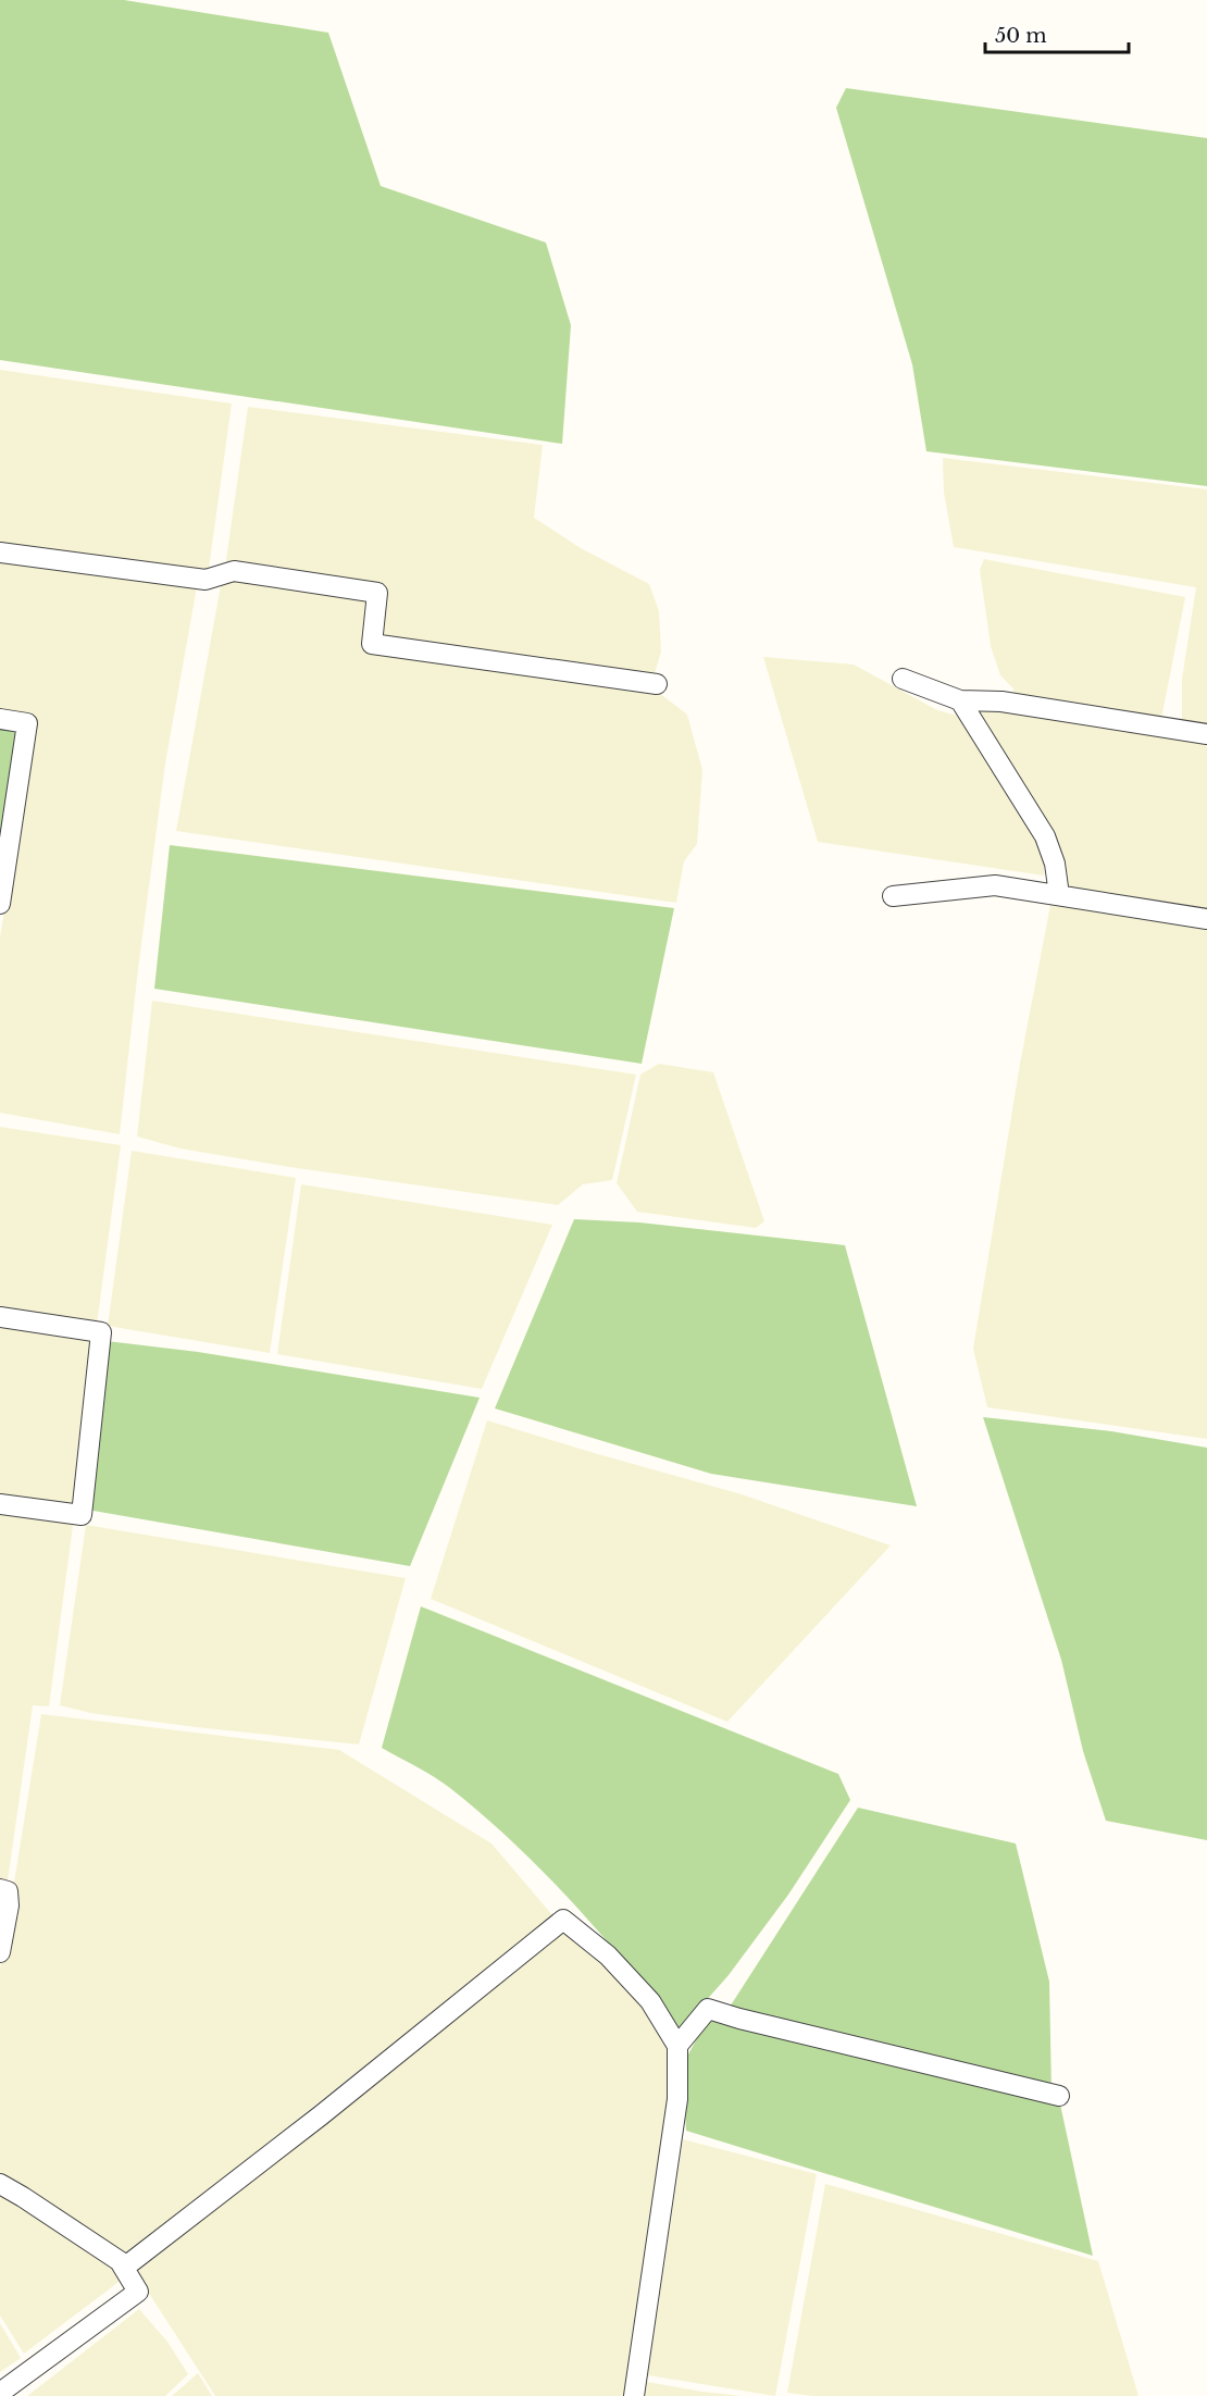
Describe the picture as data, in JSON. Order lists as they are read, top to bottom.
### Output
{
  "scale_bar": "50 m"
}
